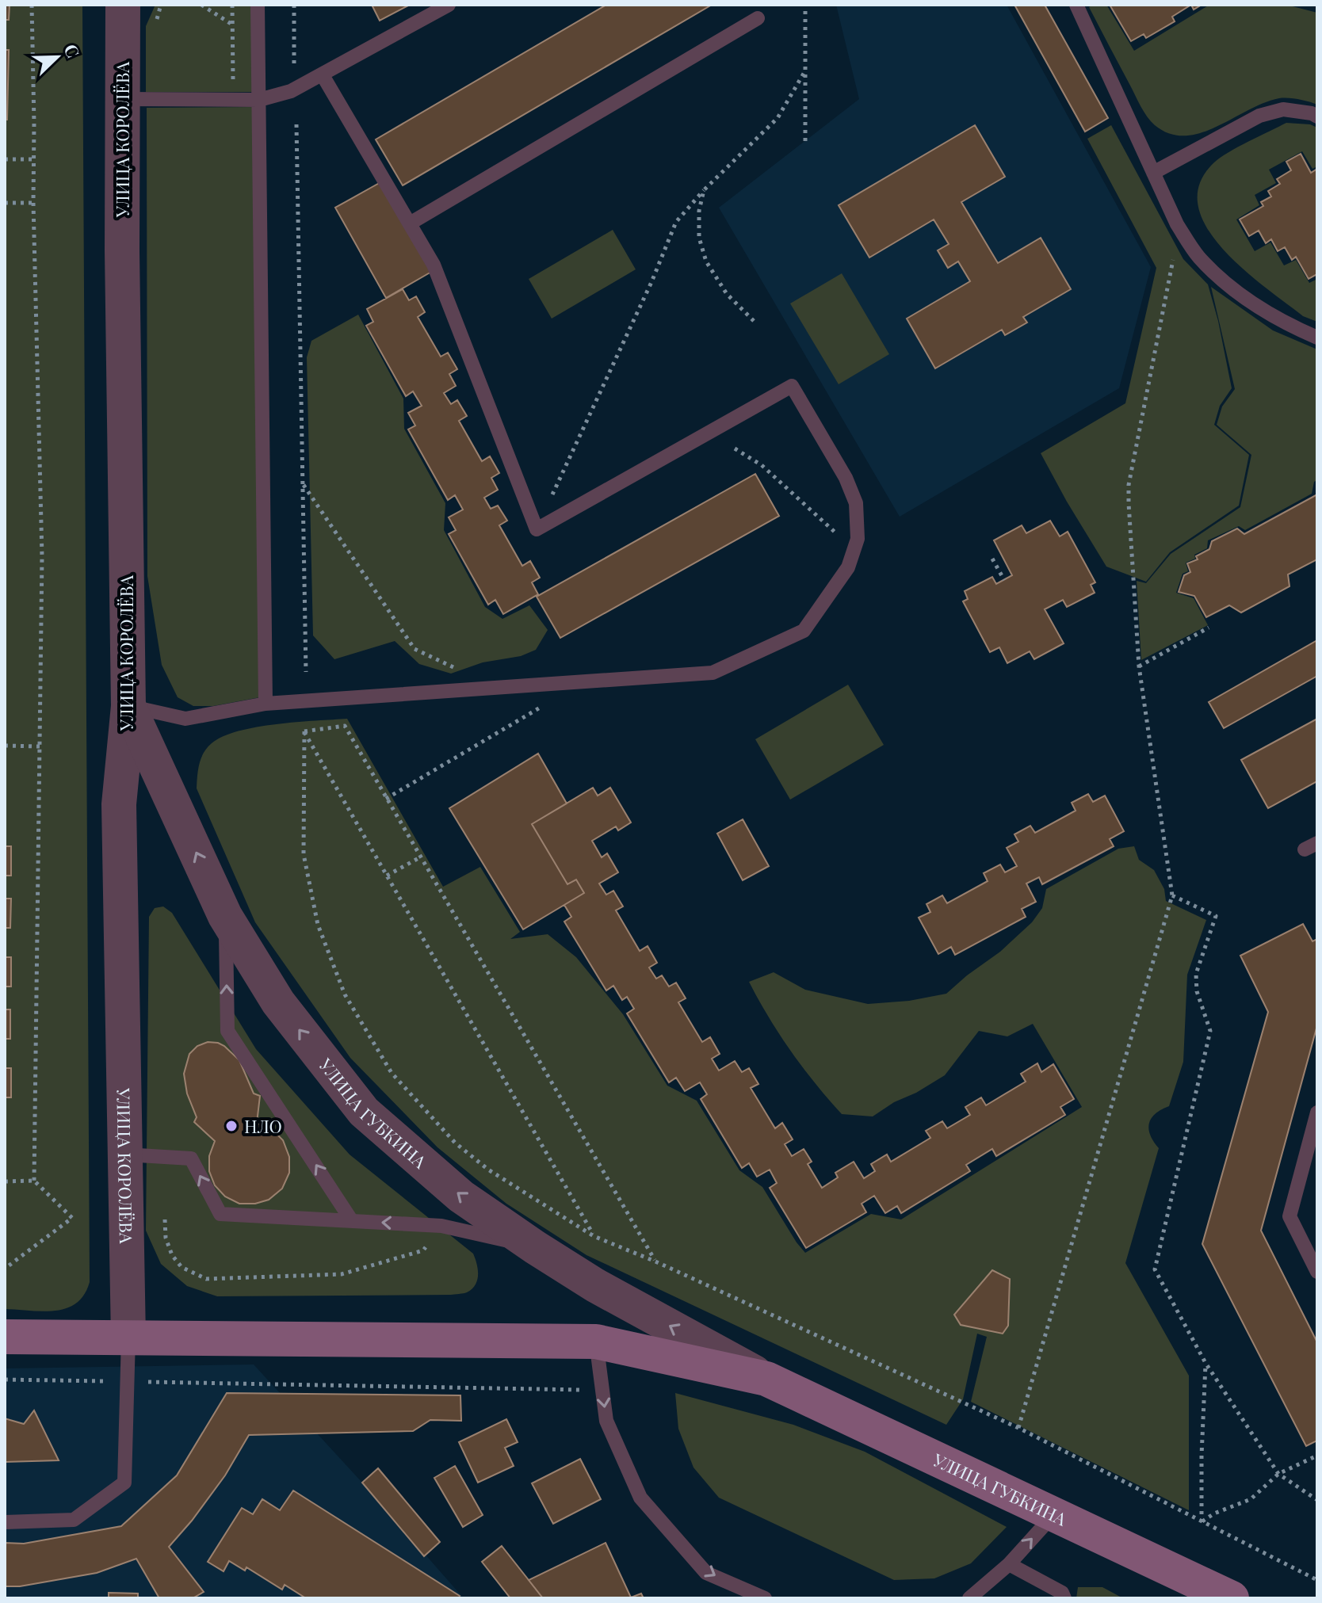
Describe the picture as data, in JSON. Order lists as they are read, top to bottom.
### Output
{
  "streets": {
    "main road": ["УЛИЦА ГУБКИНА"],
    "street": ["УЛИЦА КОРОЛЁВА"]
  },
  "crossings": [
    ["УЛИЦА КОРОЛЁВА", "УЛИЦА ГУБКИНА"]
  ],
  "one_way": ["УЛИЦА ГУБКИНА"],
  "places": ["НЛО"],
  "north": "top right"
}
